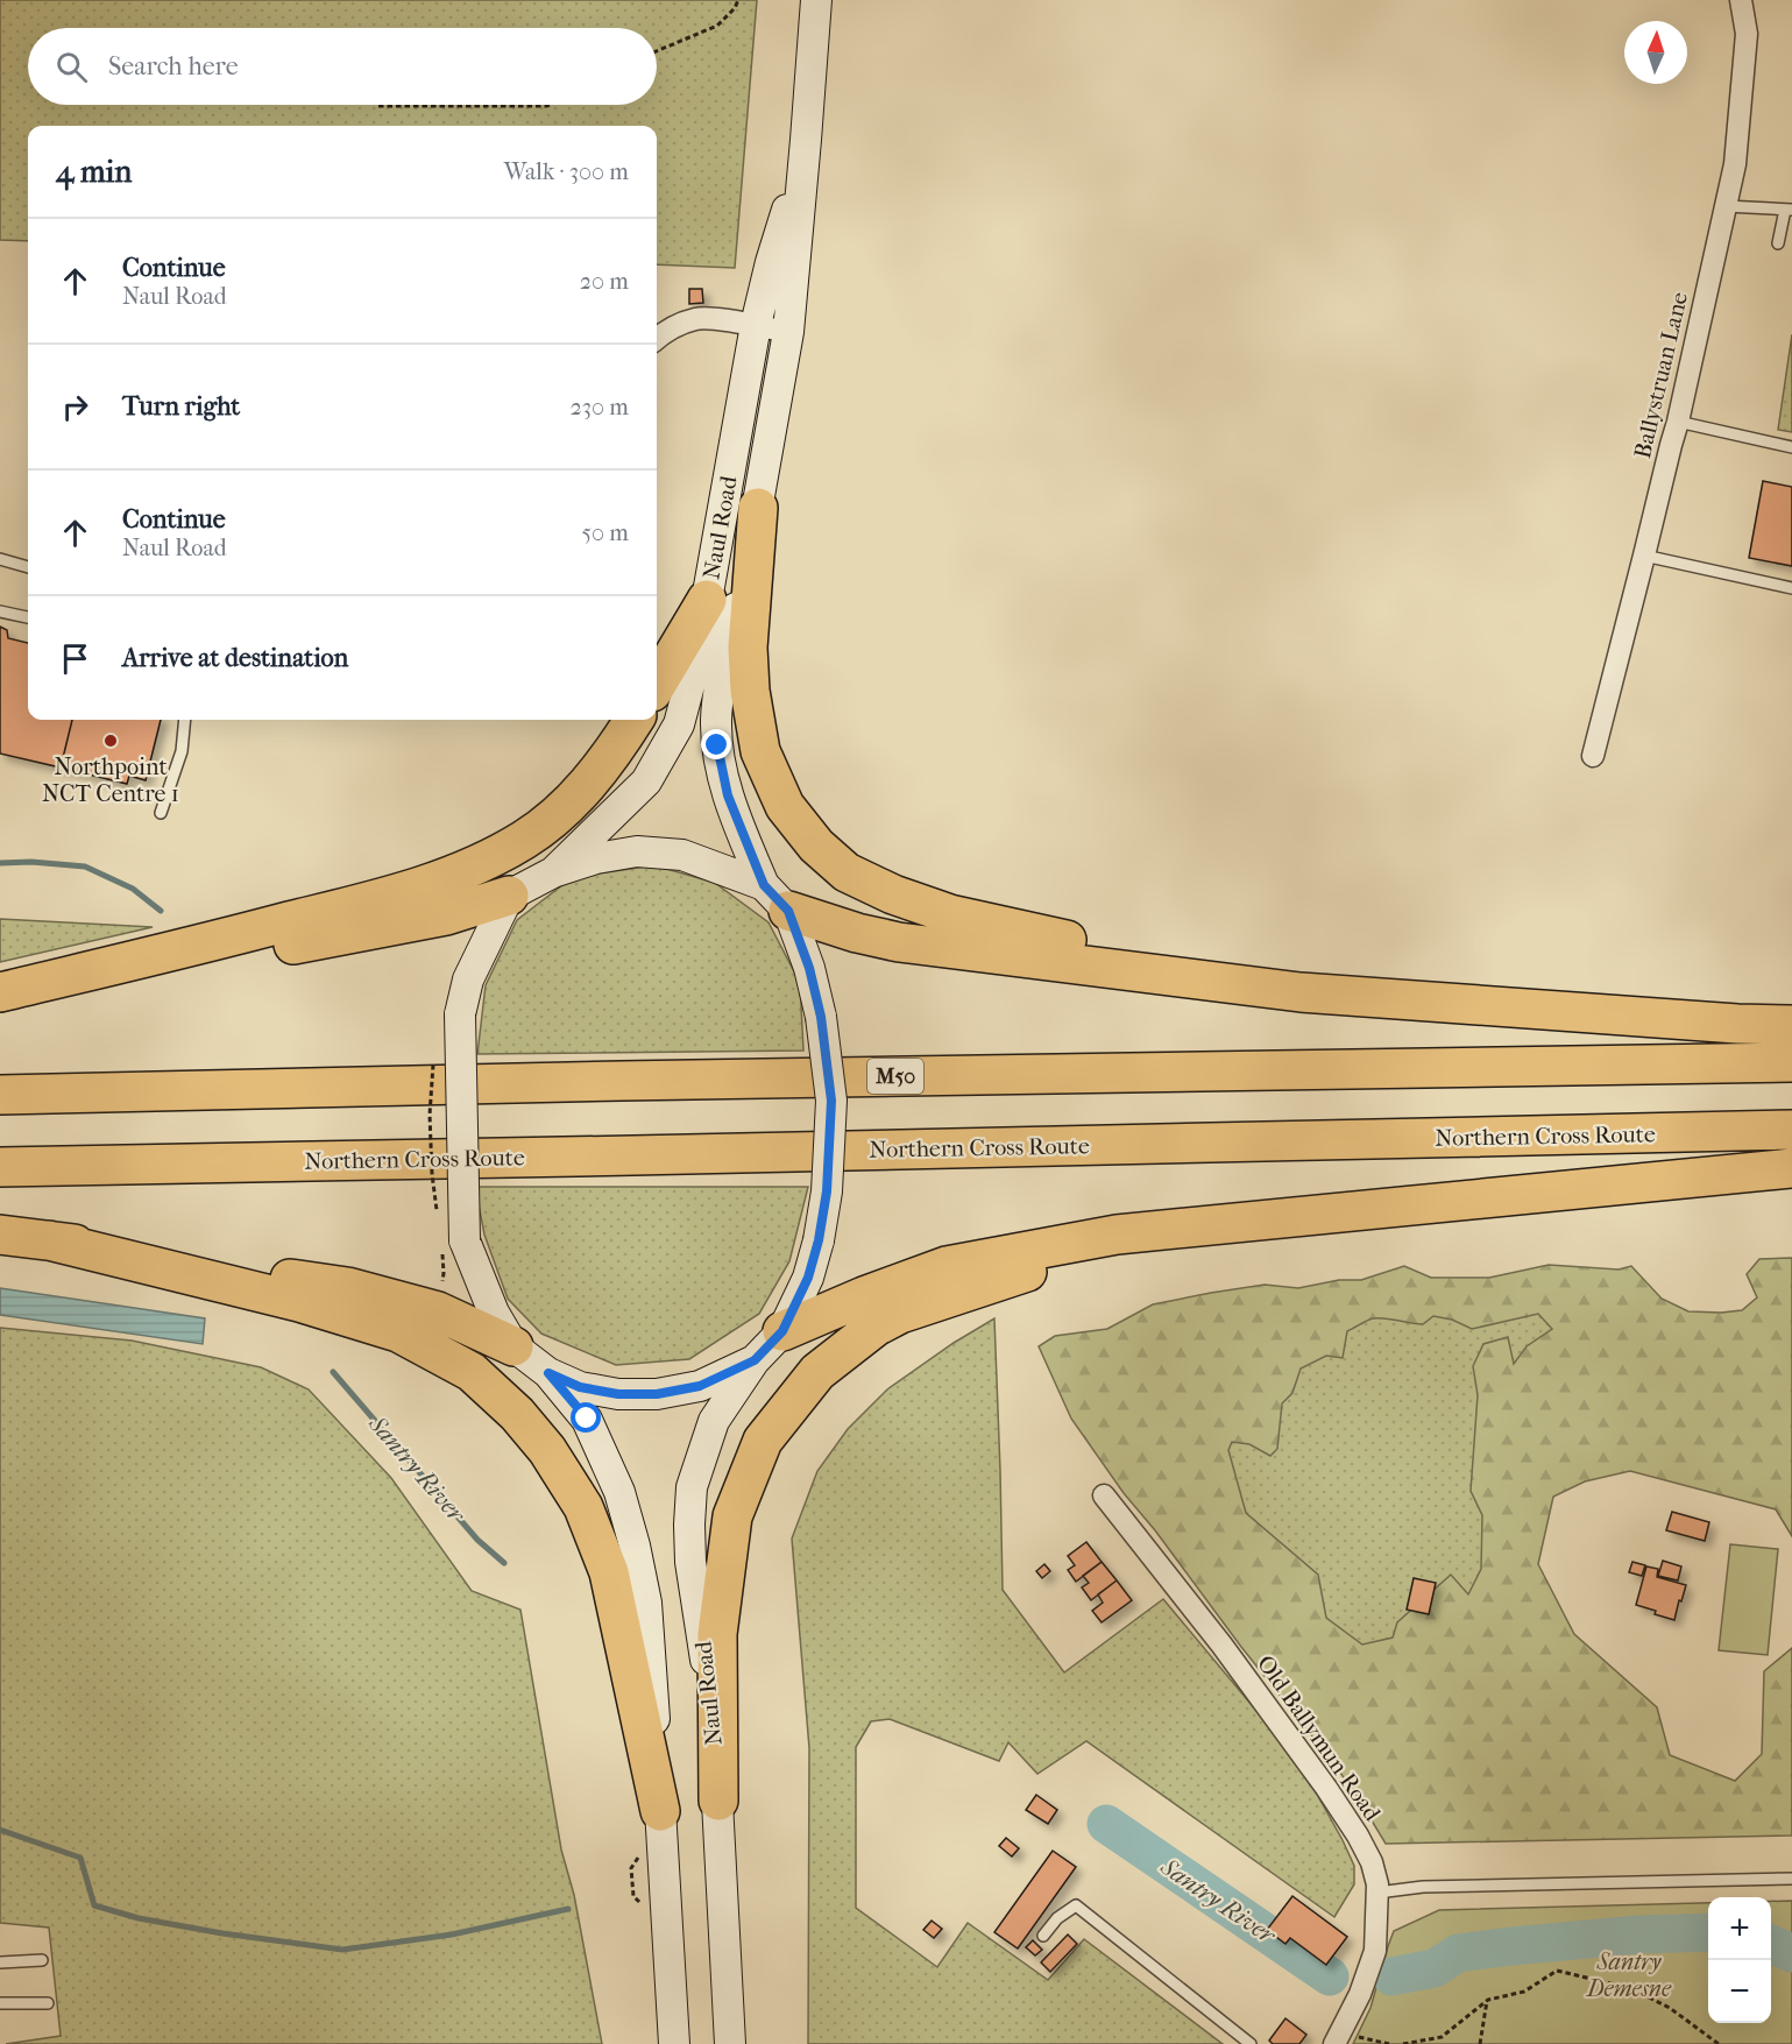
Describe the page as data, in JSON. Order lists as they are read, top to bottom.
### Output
{
  "streets": {
    "highway": ["M50", "Northern Cross Route"],
    "main road": ["Naul Road"],
    "street": ["Ballystruan Lane", "Old Ballymun Road"]
  },
  "water": ["Santry River"],
  "parks": ["Santry Demesne"],
  "places": ["Northpoint NCT Centre 1"],
  "north": "top",
  "page": {
    "search": "Search here",
    "heading": ["4 min", "Walk · 300 m"],
    "list": [
      ["Continue", "Naul Road", "20 m"],
      ["Turn right", "230 m"],
      ["Continue", "Naul Road", "50 m"],
      "Arrive at destination"
    ],
    "map_buttons": ["+", "−"]
  }
}
